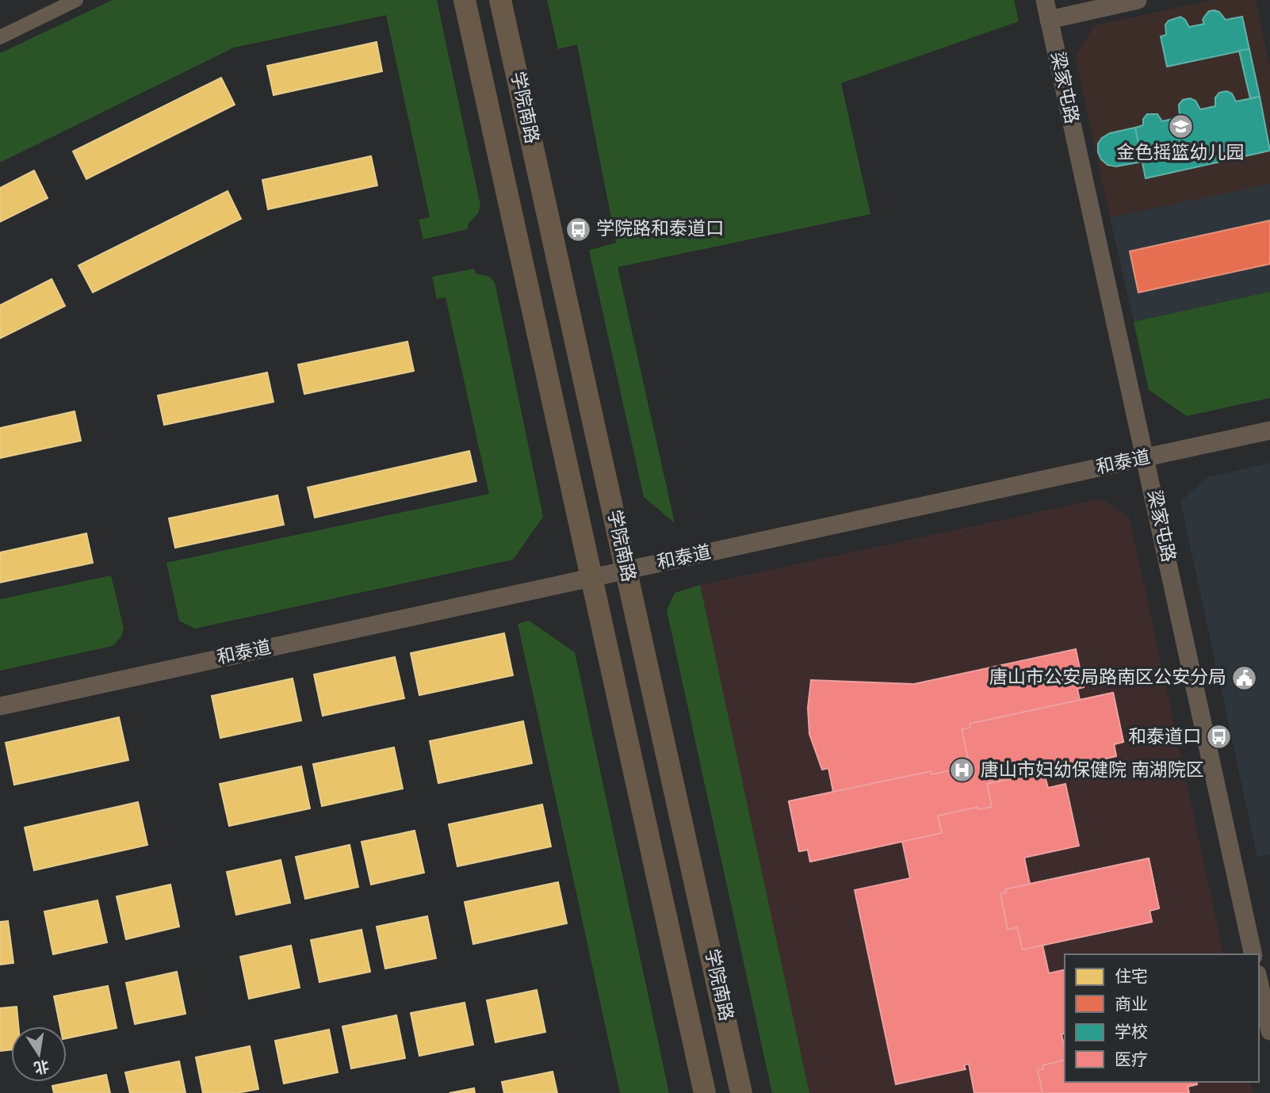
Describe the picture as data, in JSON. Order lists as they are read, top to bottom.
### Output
{
  "streets": {
    "main road": ["学院南路"],
    "street": ["梁家屯路", "和泰道"]
  },
  "crossings": [
    ["梁家屯路", "和泰道"],
    ["学院南路", "和泰道"]
  ],
  "places": {
    "school or university": ["金色摇篮幼儿园"],
    "bus stop": ["学院路和泰道口", "和泰道口"],
    "public building": ["唐山市公安局路南区公安分局"],
    "hospital": ["唐山市妇幼保健院 南湖院区"]
  },
  "legend": [
    "住宅",
    "商业",
    "学校",
    "医疗"
  ],
  "north": "bottom"
}
